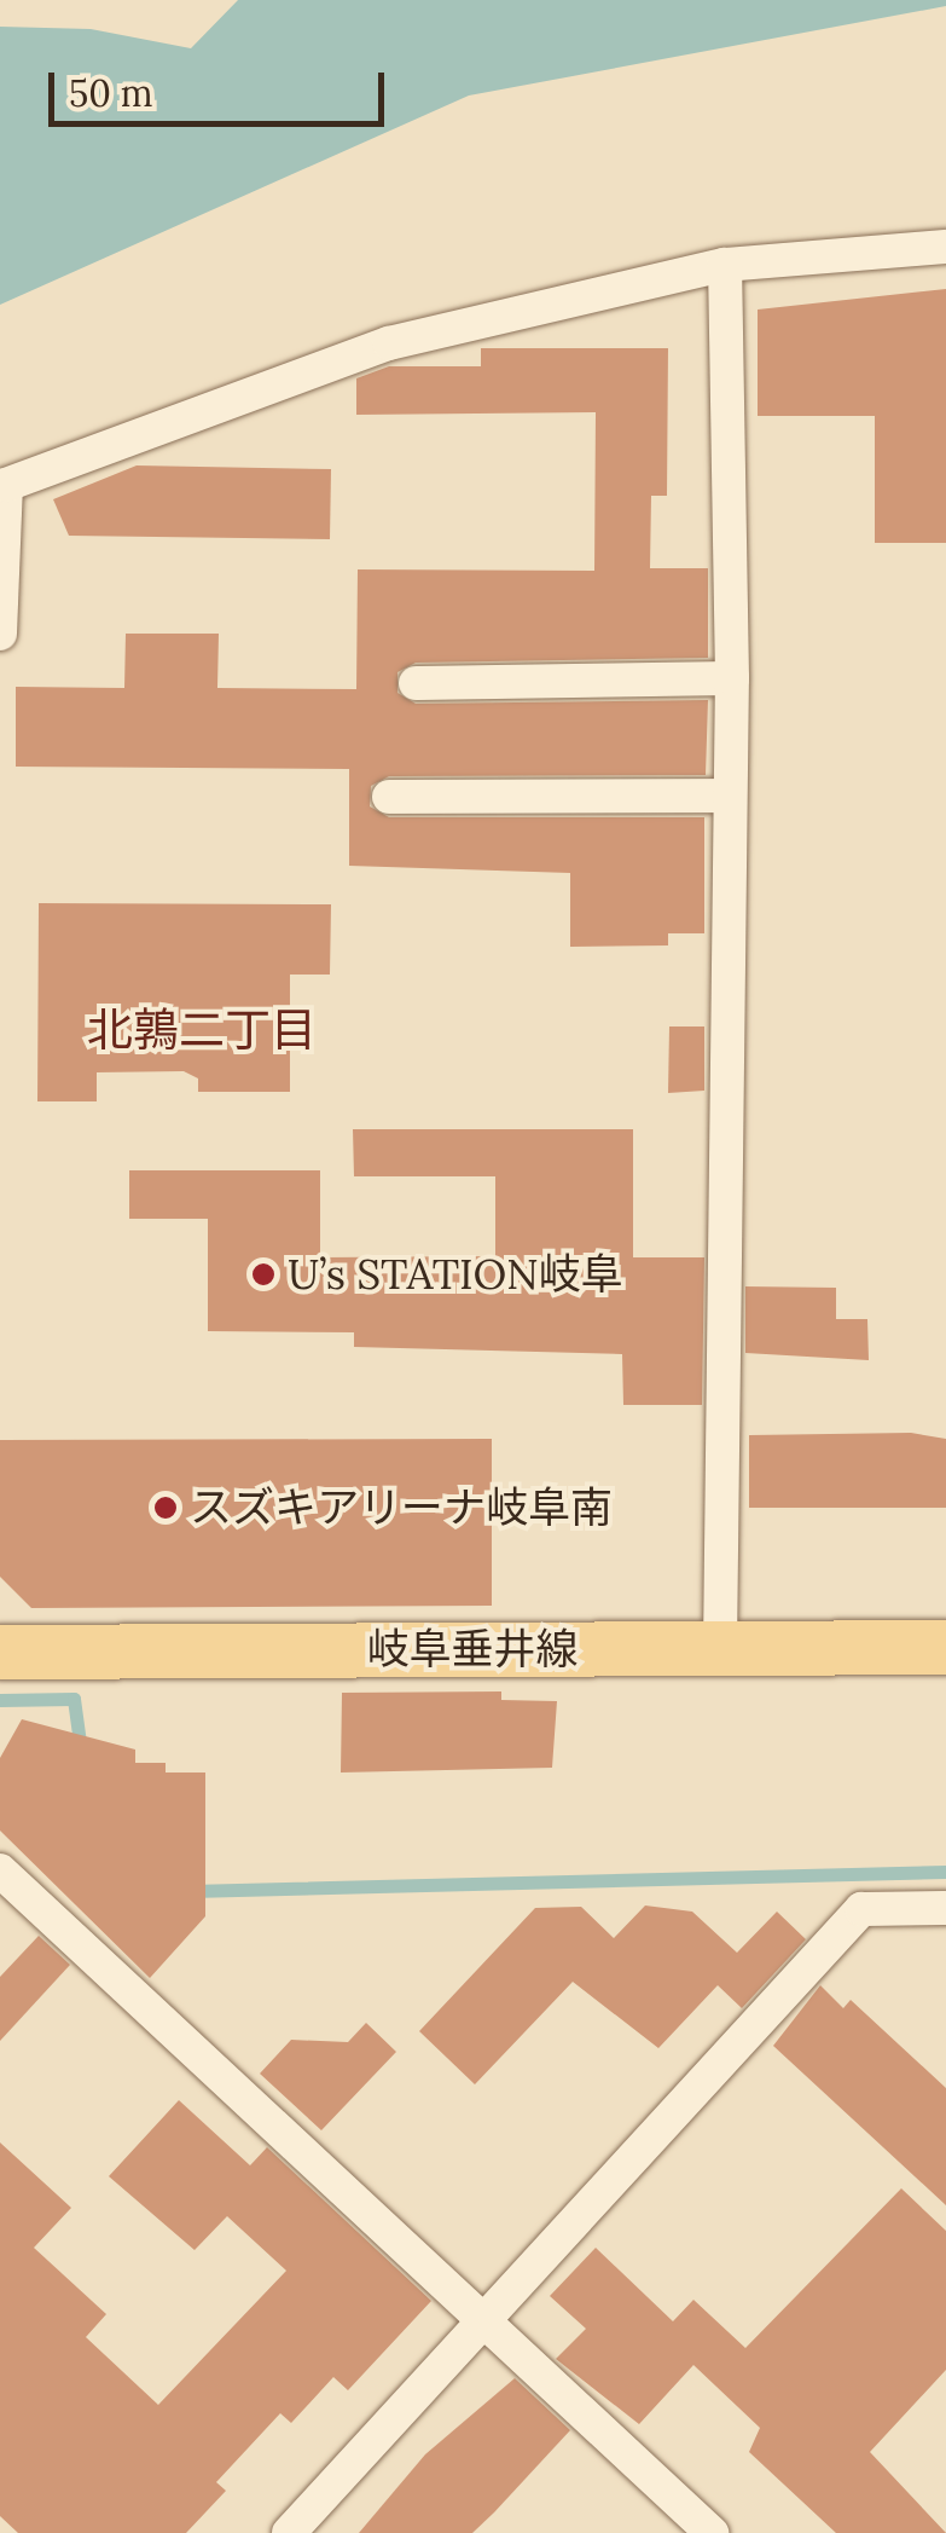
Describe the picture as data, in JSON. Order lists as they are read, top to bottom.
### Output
{
  "streets": {
    "main road": ["岐阜垂井線"]
  },
  "districts": ["北鶉二丁目"],
  "places": ["U’s STATION岐阜", "スズキアリーナ岐阜南"],
  "scale_bar": "50 m"
}
